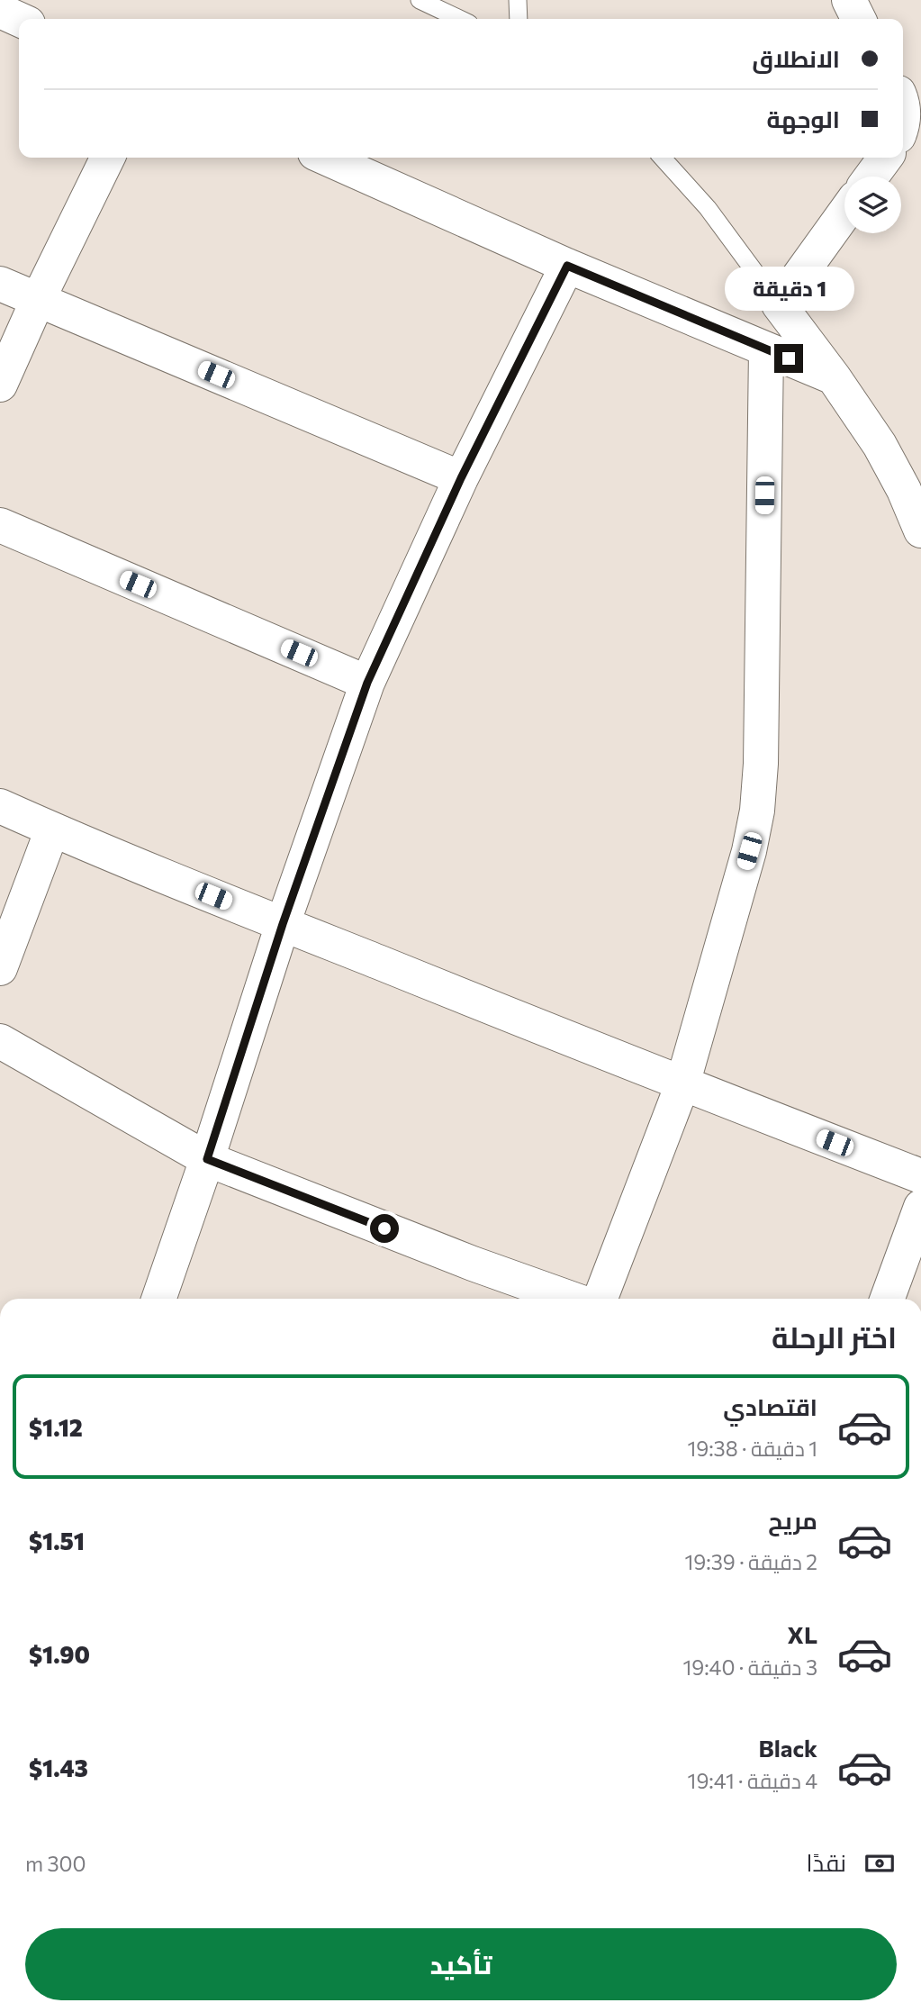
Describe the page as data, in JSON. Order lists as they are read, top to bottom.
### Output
{
  "page": {
    "banner": ["الانطلاق", "الوجهة"],
    "bubble": "1 دقيقة",
    "heading": "اختر الرحلة",
    "list": [
      {
        "name": "اقتصادي",
        "note": "1 دقيقة · 19:38",
        "value": "$1.12"
      },
      {
        "name": "مريح",
        "note": "2 دقيقة · 19:39",
        "value": "$1.51"
      },
      {
        "name": "XL",
        "note": "3 دقيقة · 19:40",
        "value": "$1.90"
      },
      {
        "name": "Black",
        "note": "4 دقيقة · 19:41",
        "value": "$1.43"
      }
    ],
    "pay": ["نقدًا", "300 m"],
    "buttons": "تأكيد"
  }
}
